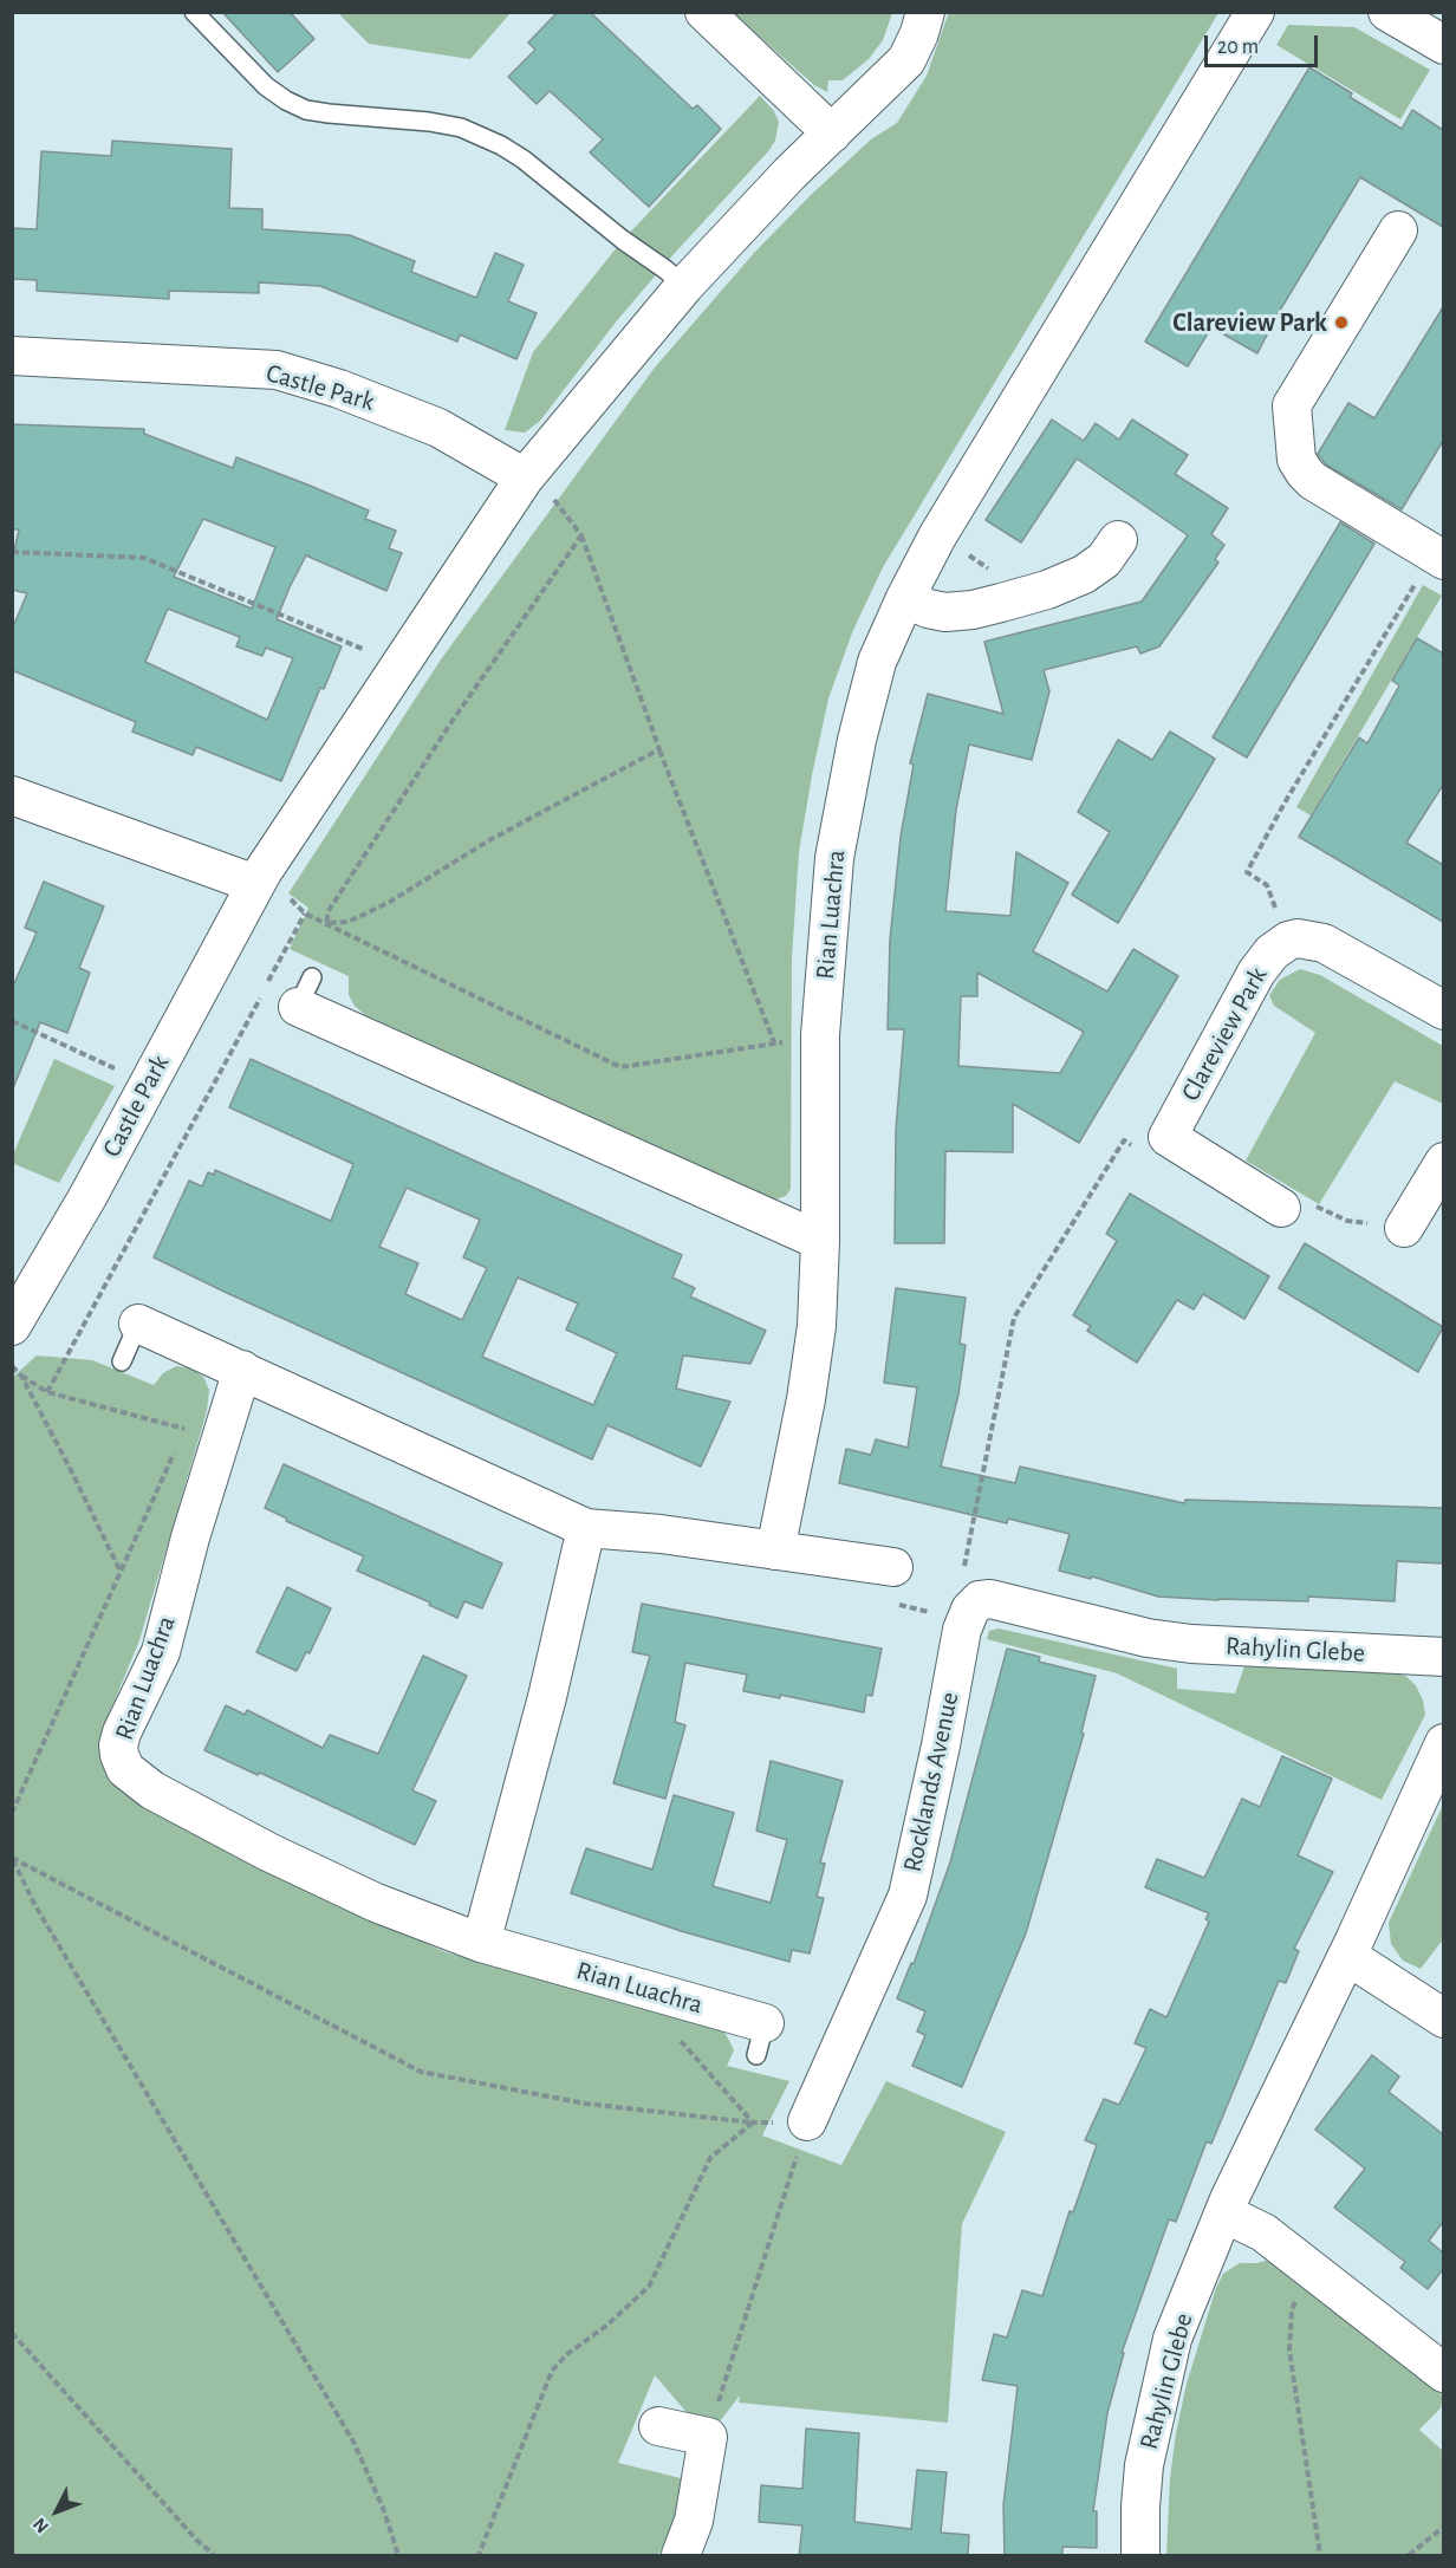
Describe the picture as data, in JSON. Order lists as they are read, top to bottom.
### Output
{
  "streets": {
    "street": [
      "Castle Park",
      "Rian Luachra",
      "Clareview Park",
      "Rahylin Glebe",
      "Rocklands Avenue"
    ]
  },
  "crossings": [
    ["Rahylin Glebe", "Rocklands Avenue"]
  ],
  "places": ["Clareview Park"],
  "scale_bar": "20 m",
  "north": "bottom left"
}
